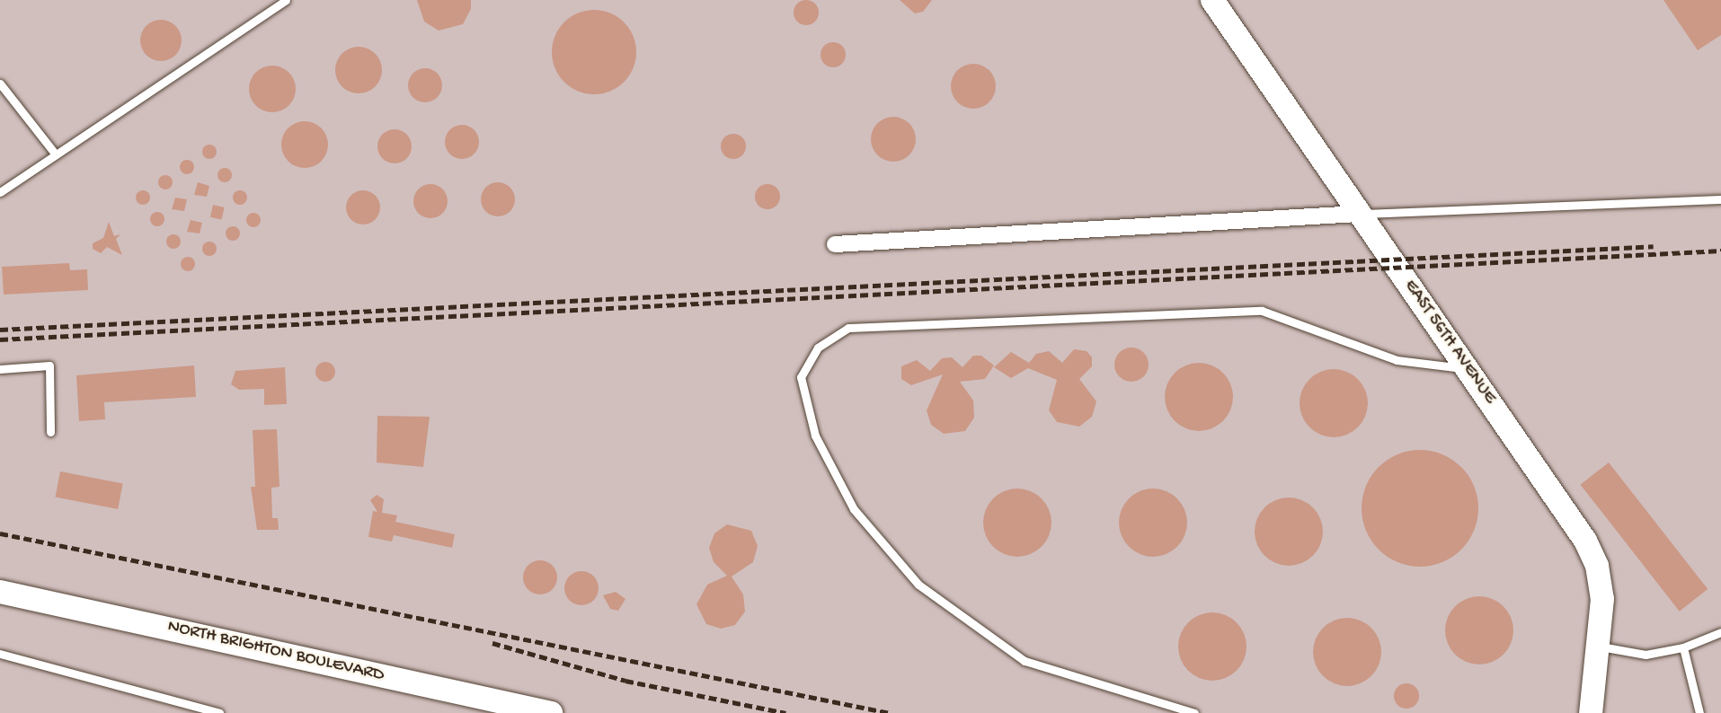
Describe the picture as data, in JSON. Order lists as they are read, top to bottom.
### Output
{
  "streets": {
    "main road": ["EAST 56TH AVENUE", "NORTH BRIGHTON BOULEVARD"]
  }
}
